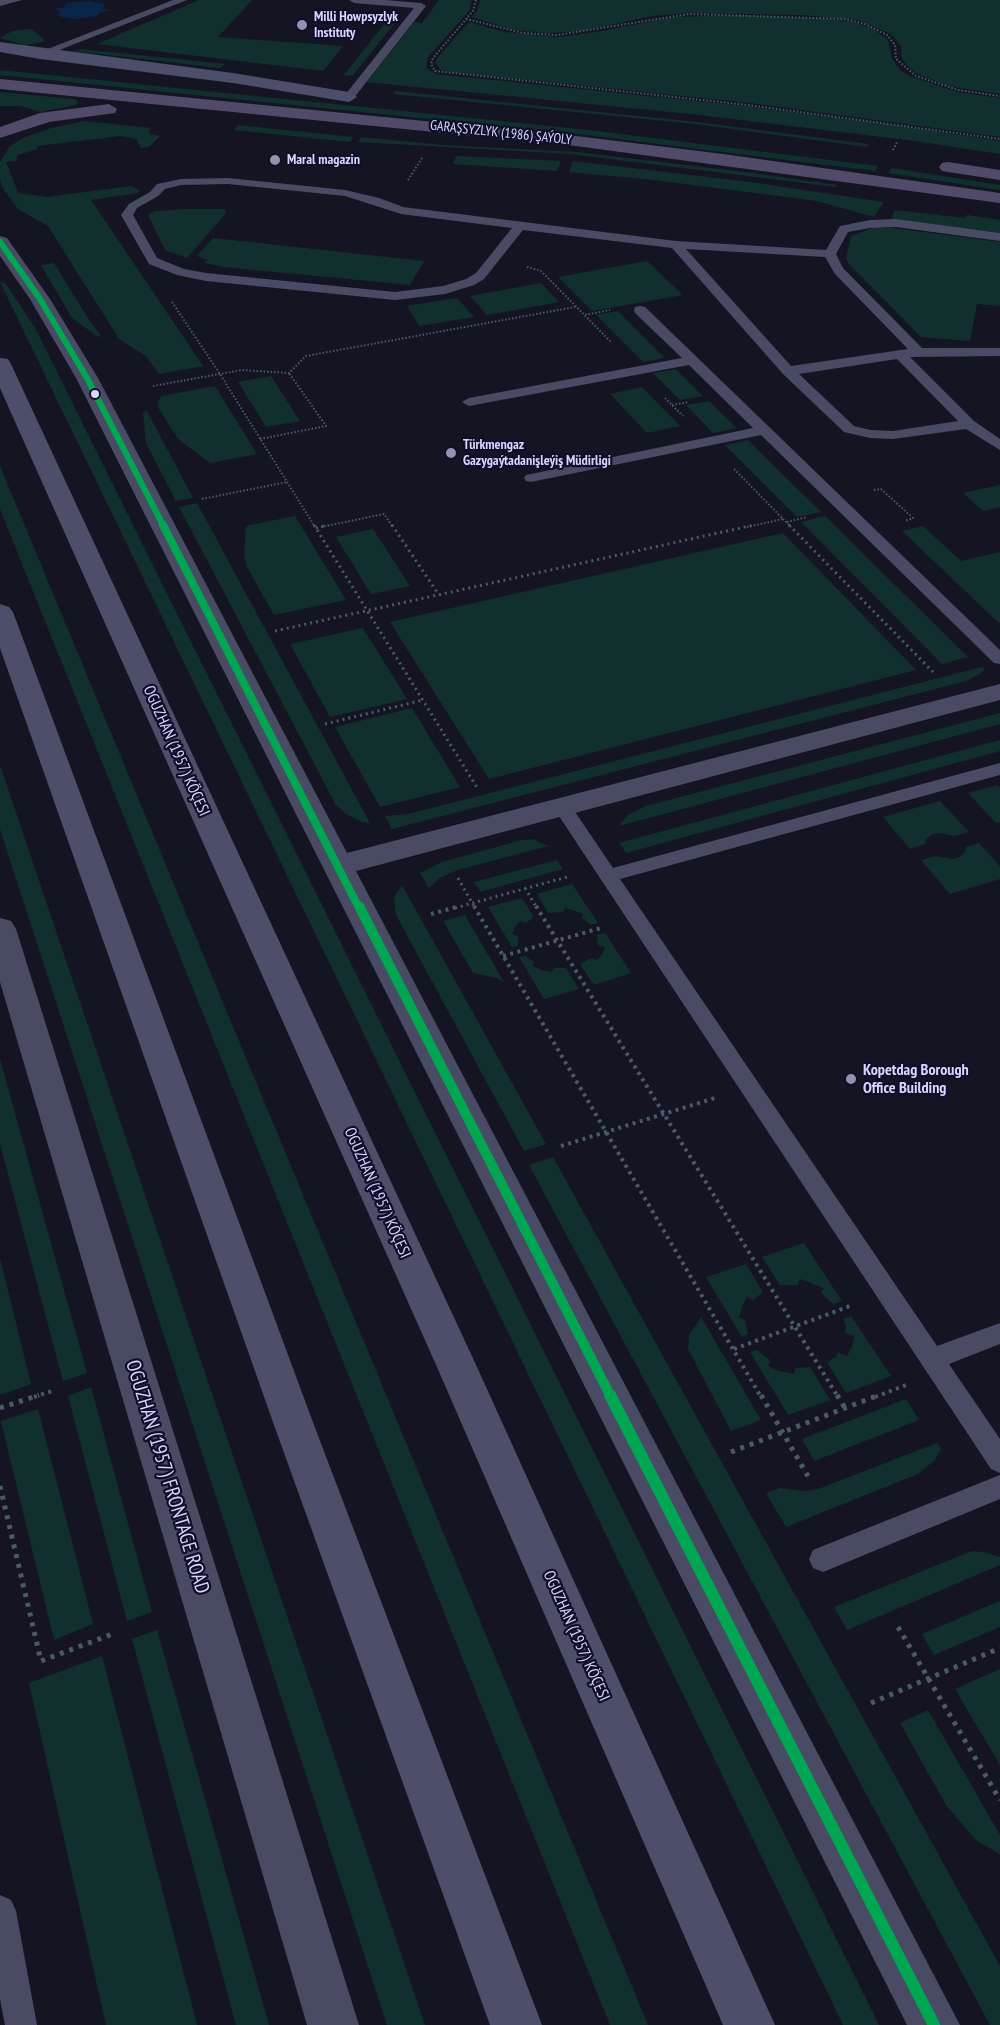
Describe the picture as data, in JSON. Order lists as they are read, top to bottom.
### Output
{
  "streets": {
    "main road": ["GARAŞSYZLYK (1986) ŞAÝOLY", "OGUZHAN (1957) KÖÇESI"],
    "street": ["OGUZHAN (1957) FRONTAGE ROAD"]
  },
  "places": [
    "Milli Howpsyzlyk Instituty",
    "Maral magazin",
    "Türkmengaz Gazygaýtadanişleýiş Müdirligi",
    "Kopetdag Borough Office Building"
  ]
}
